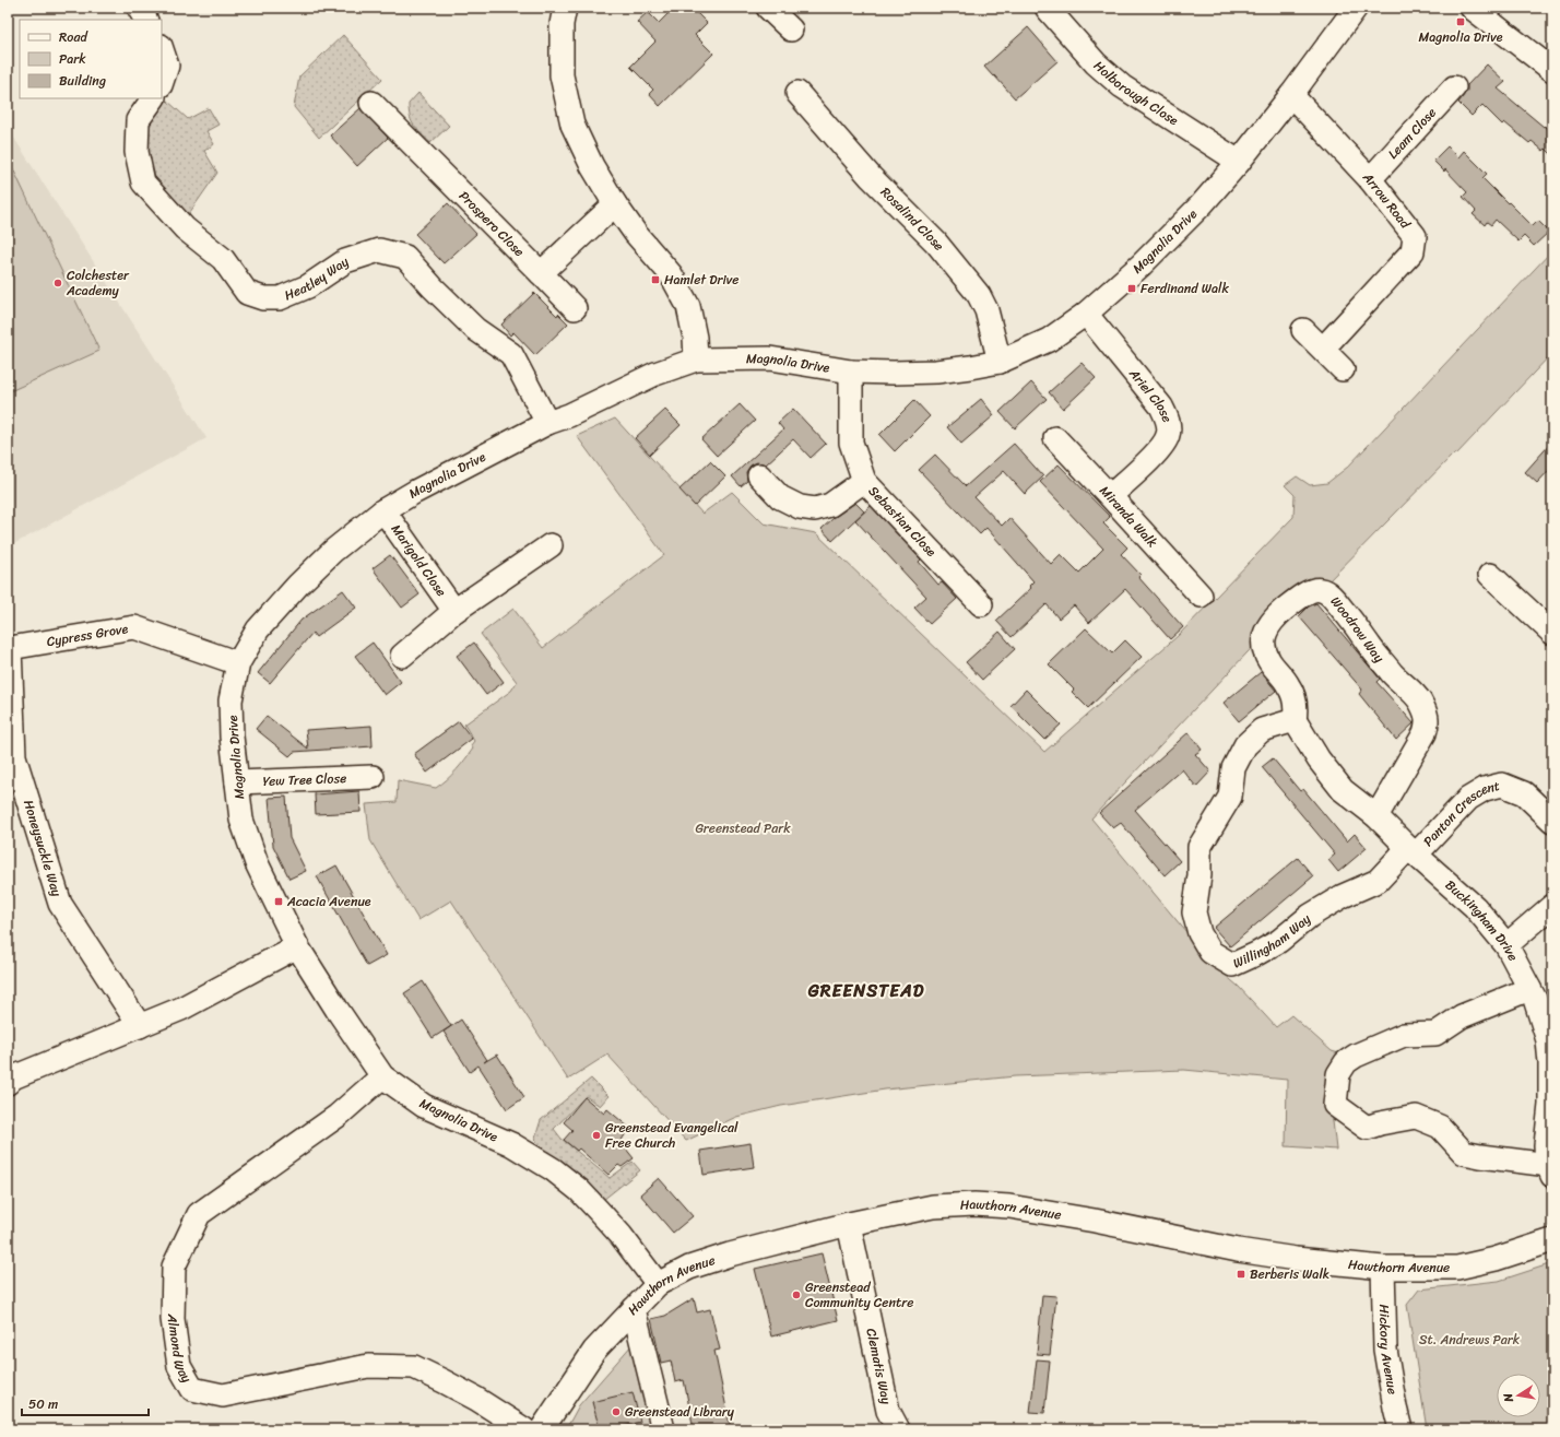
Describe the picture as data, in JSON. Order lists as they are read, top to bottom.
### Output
{
  "streets": {
    "street": [
      "Holborough Close",
      "Leam Close",
      "Arrow Road",
      "Rosalind Close",
      "Prospero Close",
      "Magnolia Drive",
      "Heatley Way",
      "Ariel Close",
      "Miranda Walk",
      "Sebastian Close",
      "Marigold Close",
      "Woodrow Way",
      "Cypress Grove",
      "Yew Tree Close",
      "Panton Crescent",
      "Honeysuckle Way",
      "Buckingham Drive",
      "Willingham Way",
      "Hawthorn Avenue",
      "Almond Way",
      "Hickory Avenue",
      "Clematis Way"
    ]
  },
  "crossings": [
    ["Holborough Close", "Magnolia Drive"],
    ["Leam Close", "Arrow Road"],
    ["Arrow Road", "Magnolia Drive"],
    ["Rosalind Close", "Magnolia Drive"],
    ["Magnolia Drive", "Heatley Way"],
    ["Magnolia Drive", "Ariel Close"],
    ["Magnolia Drive", "Sebastian Close"],
    ["Magnolia Drive", "Marigold Close"],
    ["Magnolia Drive", "Cypress Grove"],
    ["Magnolia Drive", "Yew Tree Close"],
    ["Magnolia Drive", "Hawthorn Avenue"],
    ["Magnolia Drive", "Almond Way"],
    ["Ariel Close", "Miranda Walk"],
    ["Woodrow Way", "Buckingham Drive"],
    ["Woodrow Way", "Willingham Way"],
    ["Cypress Grove", "Honeysuckle Way"],
    ["Panton Crescent", "Buckingham Drive"],
    ["Panton Crescent", "Willingham Way"],
    ["Buckingham Drive", "Willingham Way"],
    ["Hawthorn Avenue", "Hickory Avenue"],
    ["Hawthorn Avenue", "Clematis Way"]
  ],
  "districts": ["GREENSTEAD"],
  "parks": ["Greenstead Park", "St. Andrews Park"],
  "places": {
    "transit": [
      "Magnolia Drive",
      "Hamlet Drive",
      "Ferdinand Walk",
      "Acacia Avenue",
      "Berberis Walk"
    ],
    "other": [
      "Colchester Academy",
      "Greenstead Evangelical Free Church",
      "Greenstead Community Centre",
      "Greenstead Library"
    ]
  },
  "legend": ["Road", "Park", "Building"],
  "scale_bar": "50 m",
  "north": "left"
}
